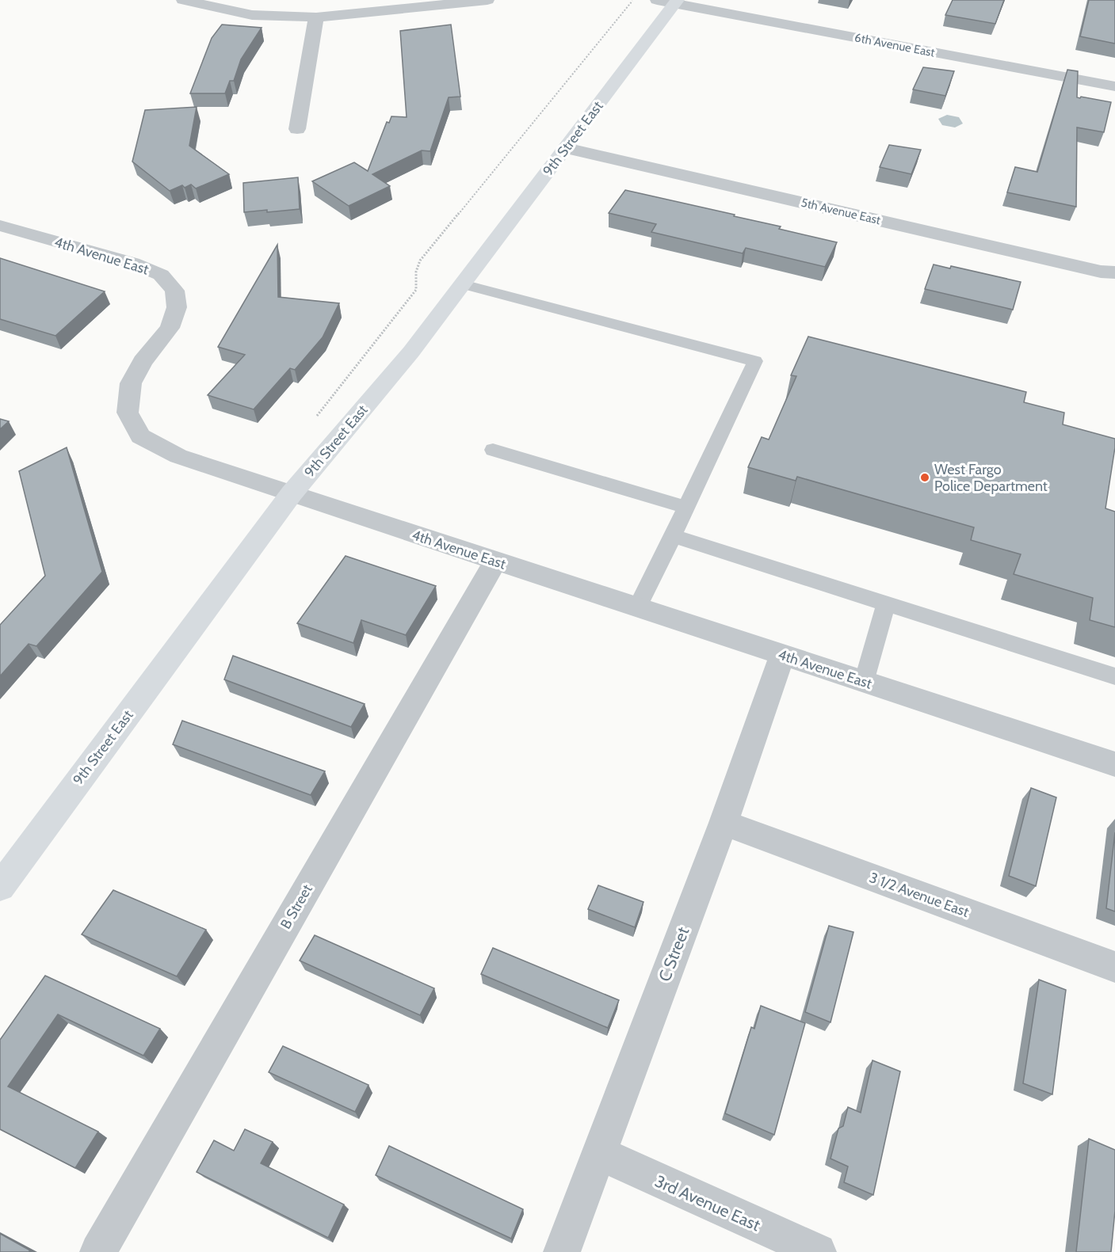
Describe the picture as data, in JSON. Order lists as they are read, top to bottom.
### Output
{
  "streets": {
    "main road": ["9th Street East"],
    "street": [
      "6th Avenue East",
      "5th Avenue East",
      "4th Avenue East",
      "3 1/2 Avenue East",
      "B Street",
      "C Street",
      "3rd Avenue East"
    ]
  },
  "crossings": [
    ["6th Avenue East", "9th Street East"],
    ["9th Street East", "5th Avenue East"],
    ["9th Street East", "4th Avenue East"],
    ["4th Avenue East", "B Street"],
    ["4th Avenue East", "C Street"],
    ["3 1/2 Avenue East", "C Street"],
    ["C Street", "3rd Avenue East"]
  ],
  "places": ["West Fargo Police Department"]
}
